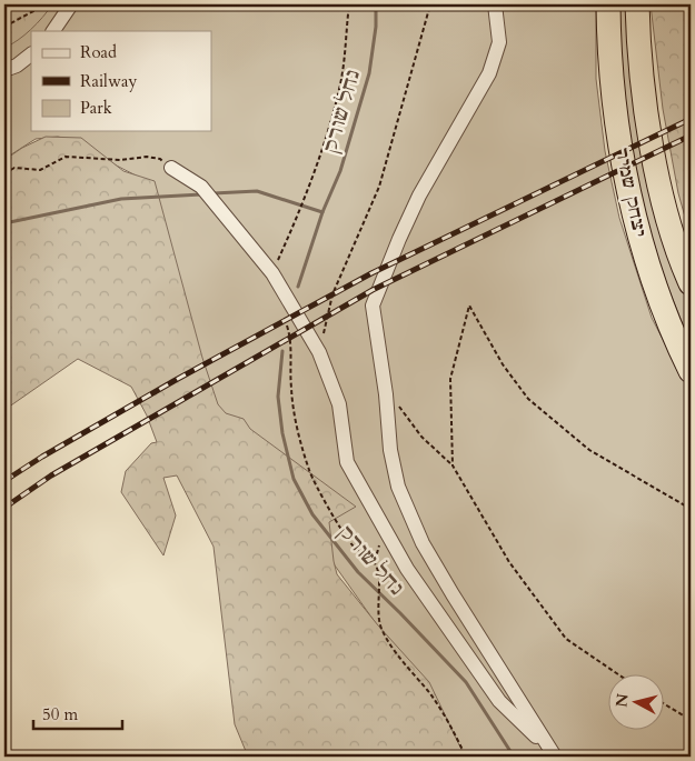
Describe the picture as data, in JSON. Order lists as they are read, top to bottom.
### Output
{
  "streets": {
    "highway": ["יצחק שמיר"]
  },
  "water": ["נחל שורק"],
  "legend": ["Road", "Railway", "Park"],
  "scale_bar": "50 m",
  "north": "left"
}
